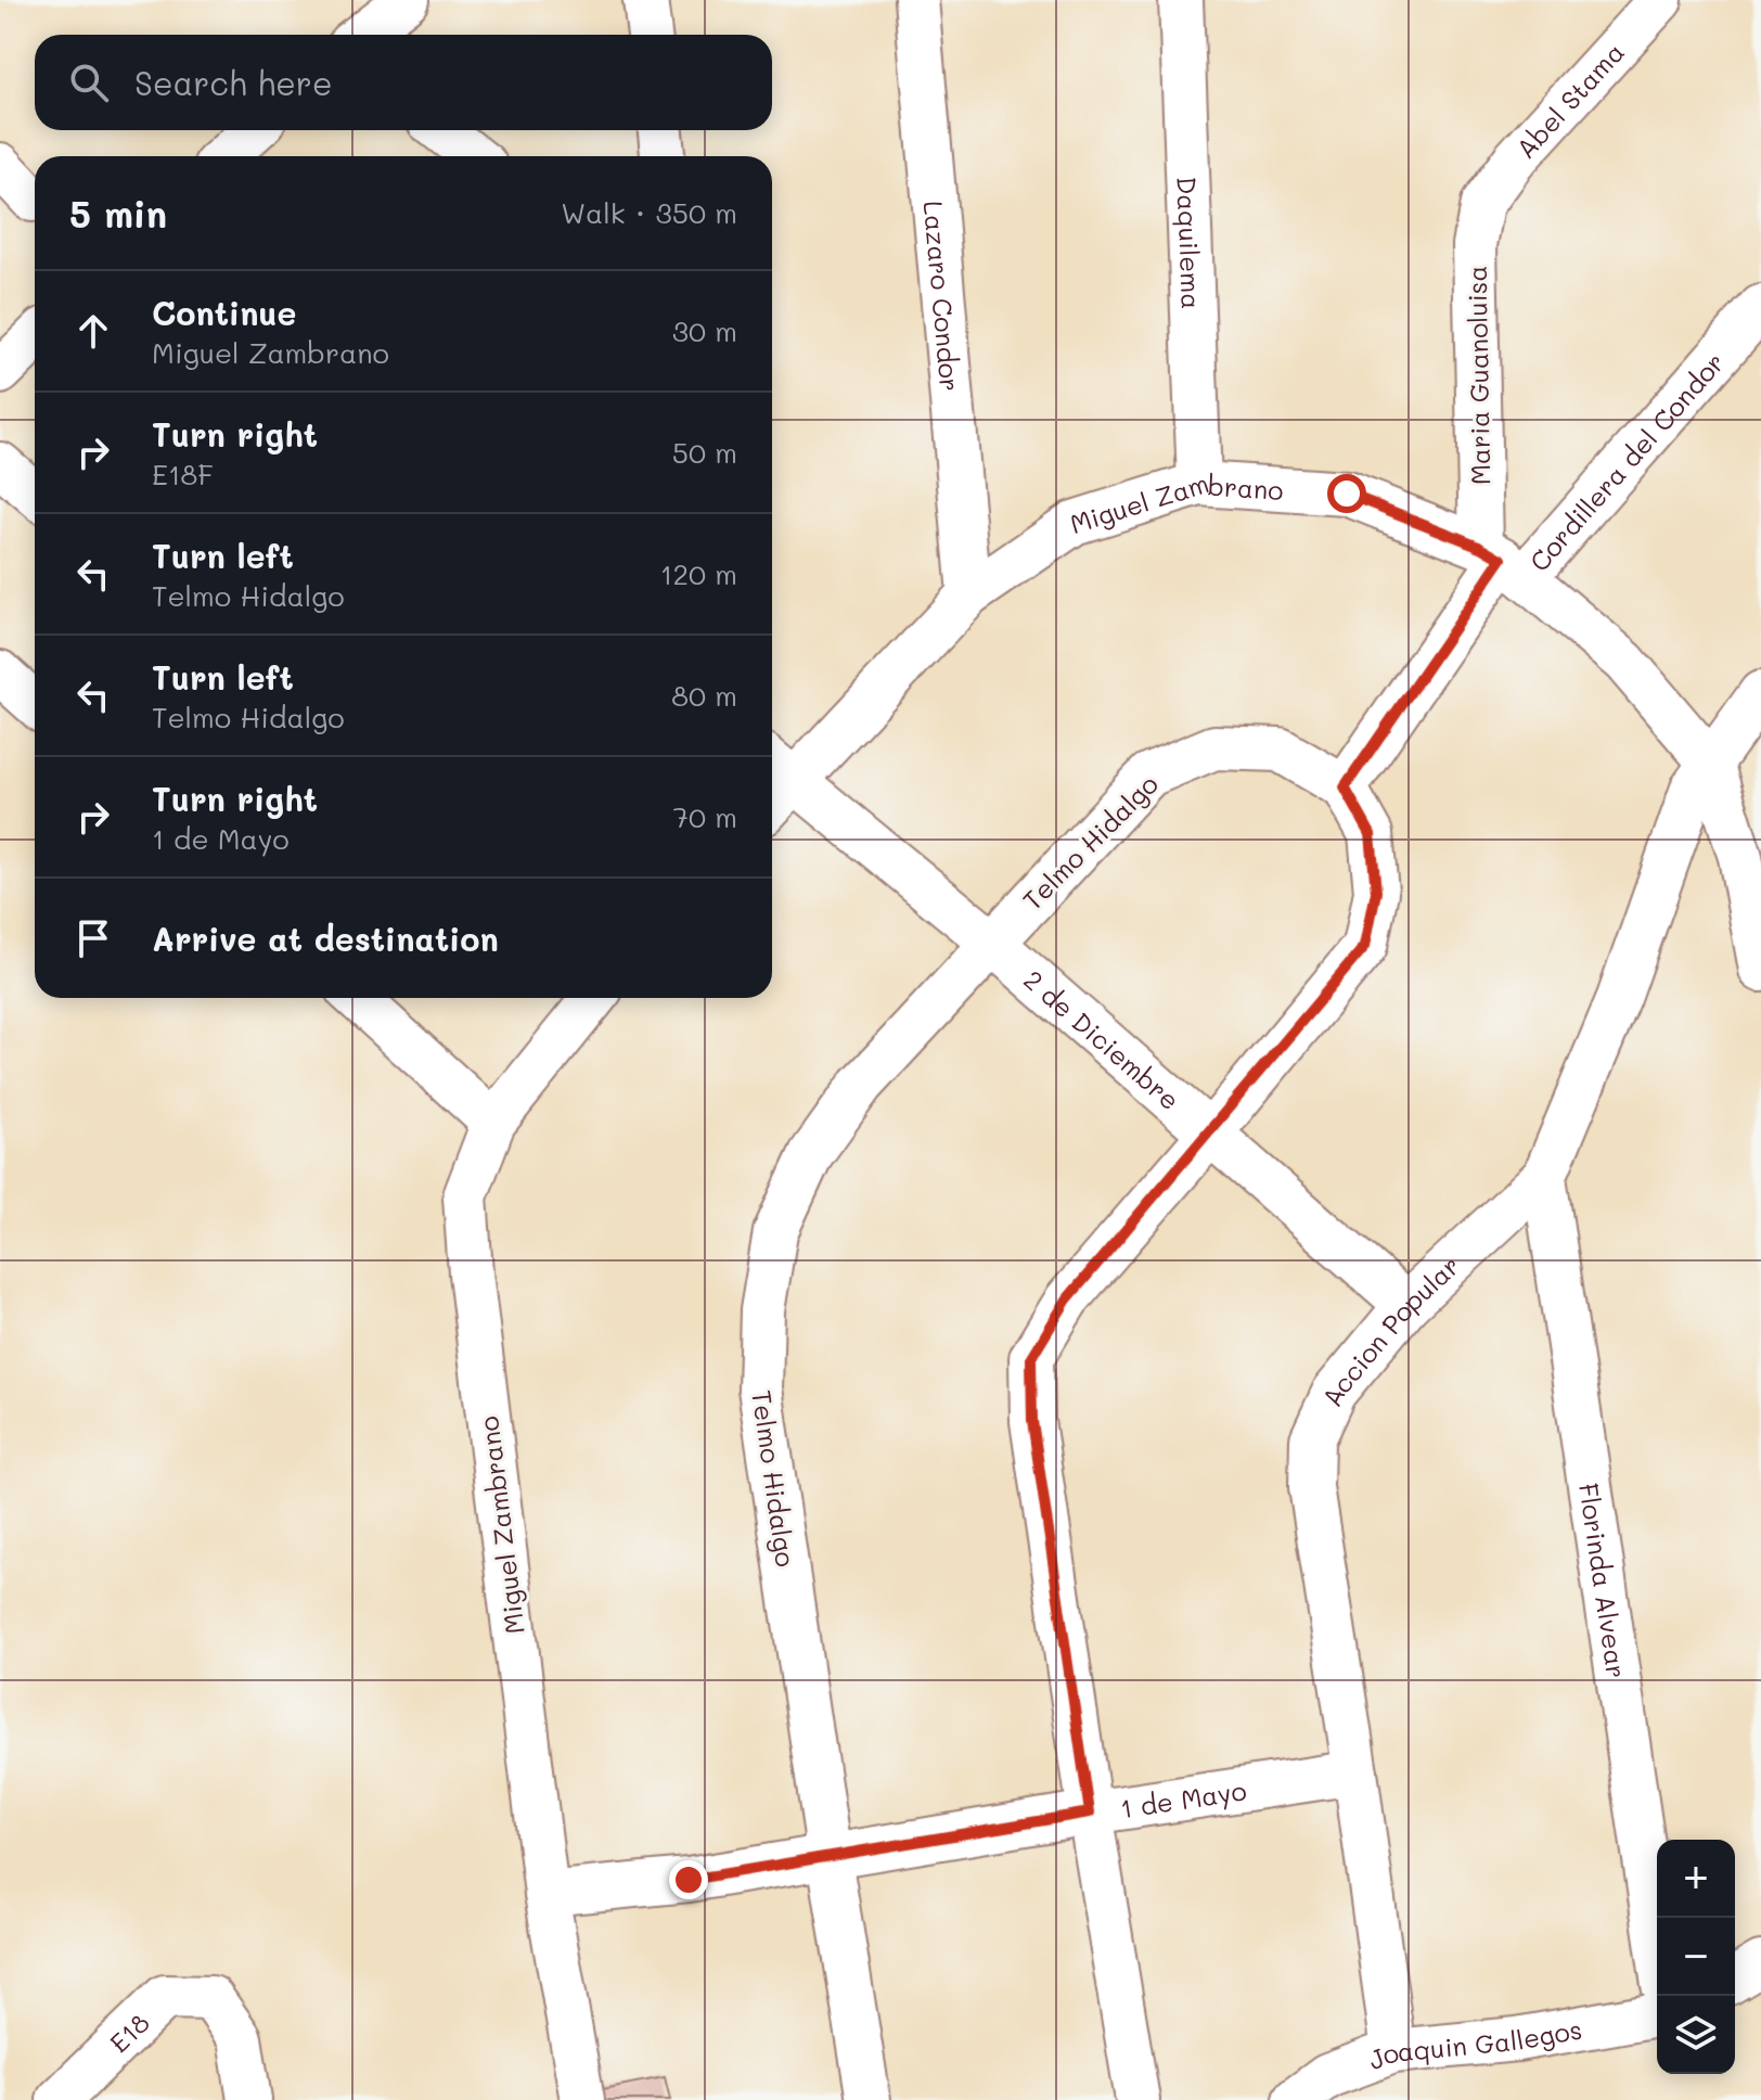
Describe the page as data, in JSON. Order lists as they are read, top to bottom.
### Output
{
  "streets": {
    "street": [
      "Abel Stama",
      "Daquilema",
      "Lazaro Condor",
      "Maria Guanoluisa",
      "Cordillera del Condor",
      "Miguel Zambrano",
      "Telmo Hidalgo",
      "2 de Diciembre",
      "Accion Popular",
      "Florinda Alvear",
      "1 de Mayo",
      "E18",
      "Joaquin Gallegos"
    ]
  },
  "crossings": [
    ["Abel Stama", "Maria Guanoluisa"],
    ["Daquilema", "Miguel Zambrano"],
    ["Lazaro Condor", "Miguel Zambrano"],
    ["Maria Guanoluisa", "Cordillera del Condor"],
    ["Maria Guanoluisa", "Miguel Zambrano"],
    ["Cordillera del Condor", "Miguel Zambrano"],
    ["Cordillera del Condor", "Telmo Hidalgo"],
    ["Miguel Zambrano", "2 de Diciembre"],
    ["Miguel Zambrano", "Accion Popular"],
    ["Miguel Zambrano", "1 de Mayo"],
    ["Telmo Hidalgo", "2 de Diciembre"],
    ["Telmo Hidalgo", "1 de Mayo"],
    ["2 de Diciembre", "Accion Popular"],
    ["Accion Popular", "Florinda Alvear"],
    ["Accion Popular", "1 de Mayo"],
    ["Accion Popular", "Joaquin Gallegos"]
  ],
  "page": {
    "search": "Search here",
    "heading": ["5 min", "Walk · 350 m"],
    "list": [
      ["Continue", "Miguel Zambrano", "30 m"],
      ["Turn right", "E18F", "50 m"],
      ["Turn left", "Telmo Hidalgo", "120 m"],
      ["Turn left", "Telmo Hidalgo", "80 m"],
      ["Turn right", "1 de Mayo", "70 m"],
      "Arrive at destination"
    ],
    "map_buttons": ["+", "−"]
  }
}
